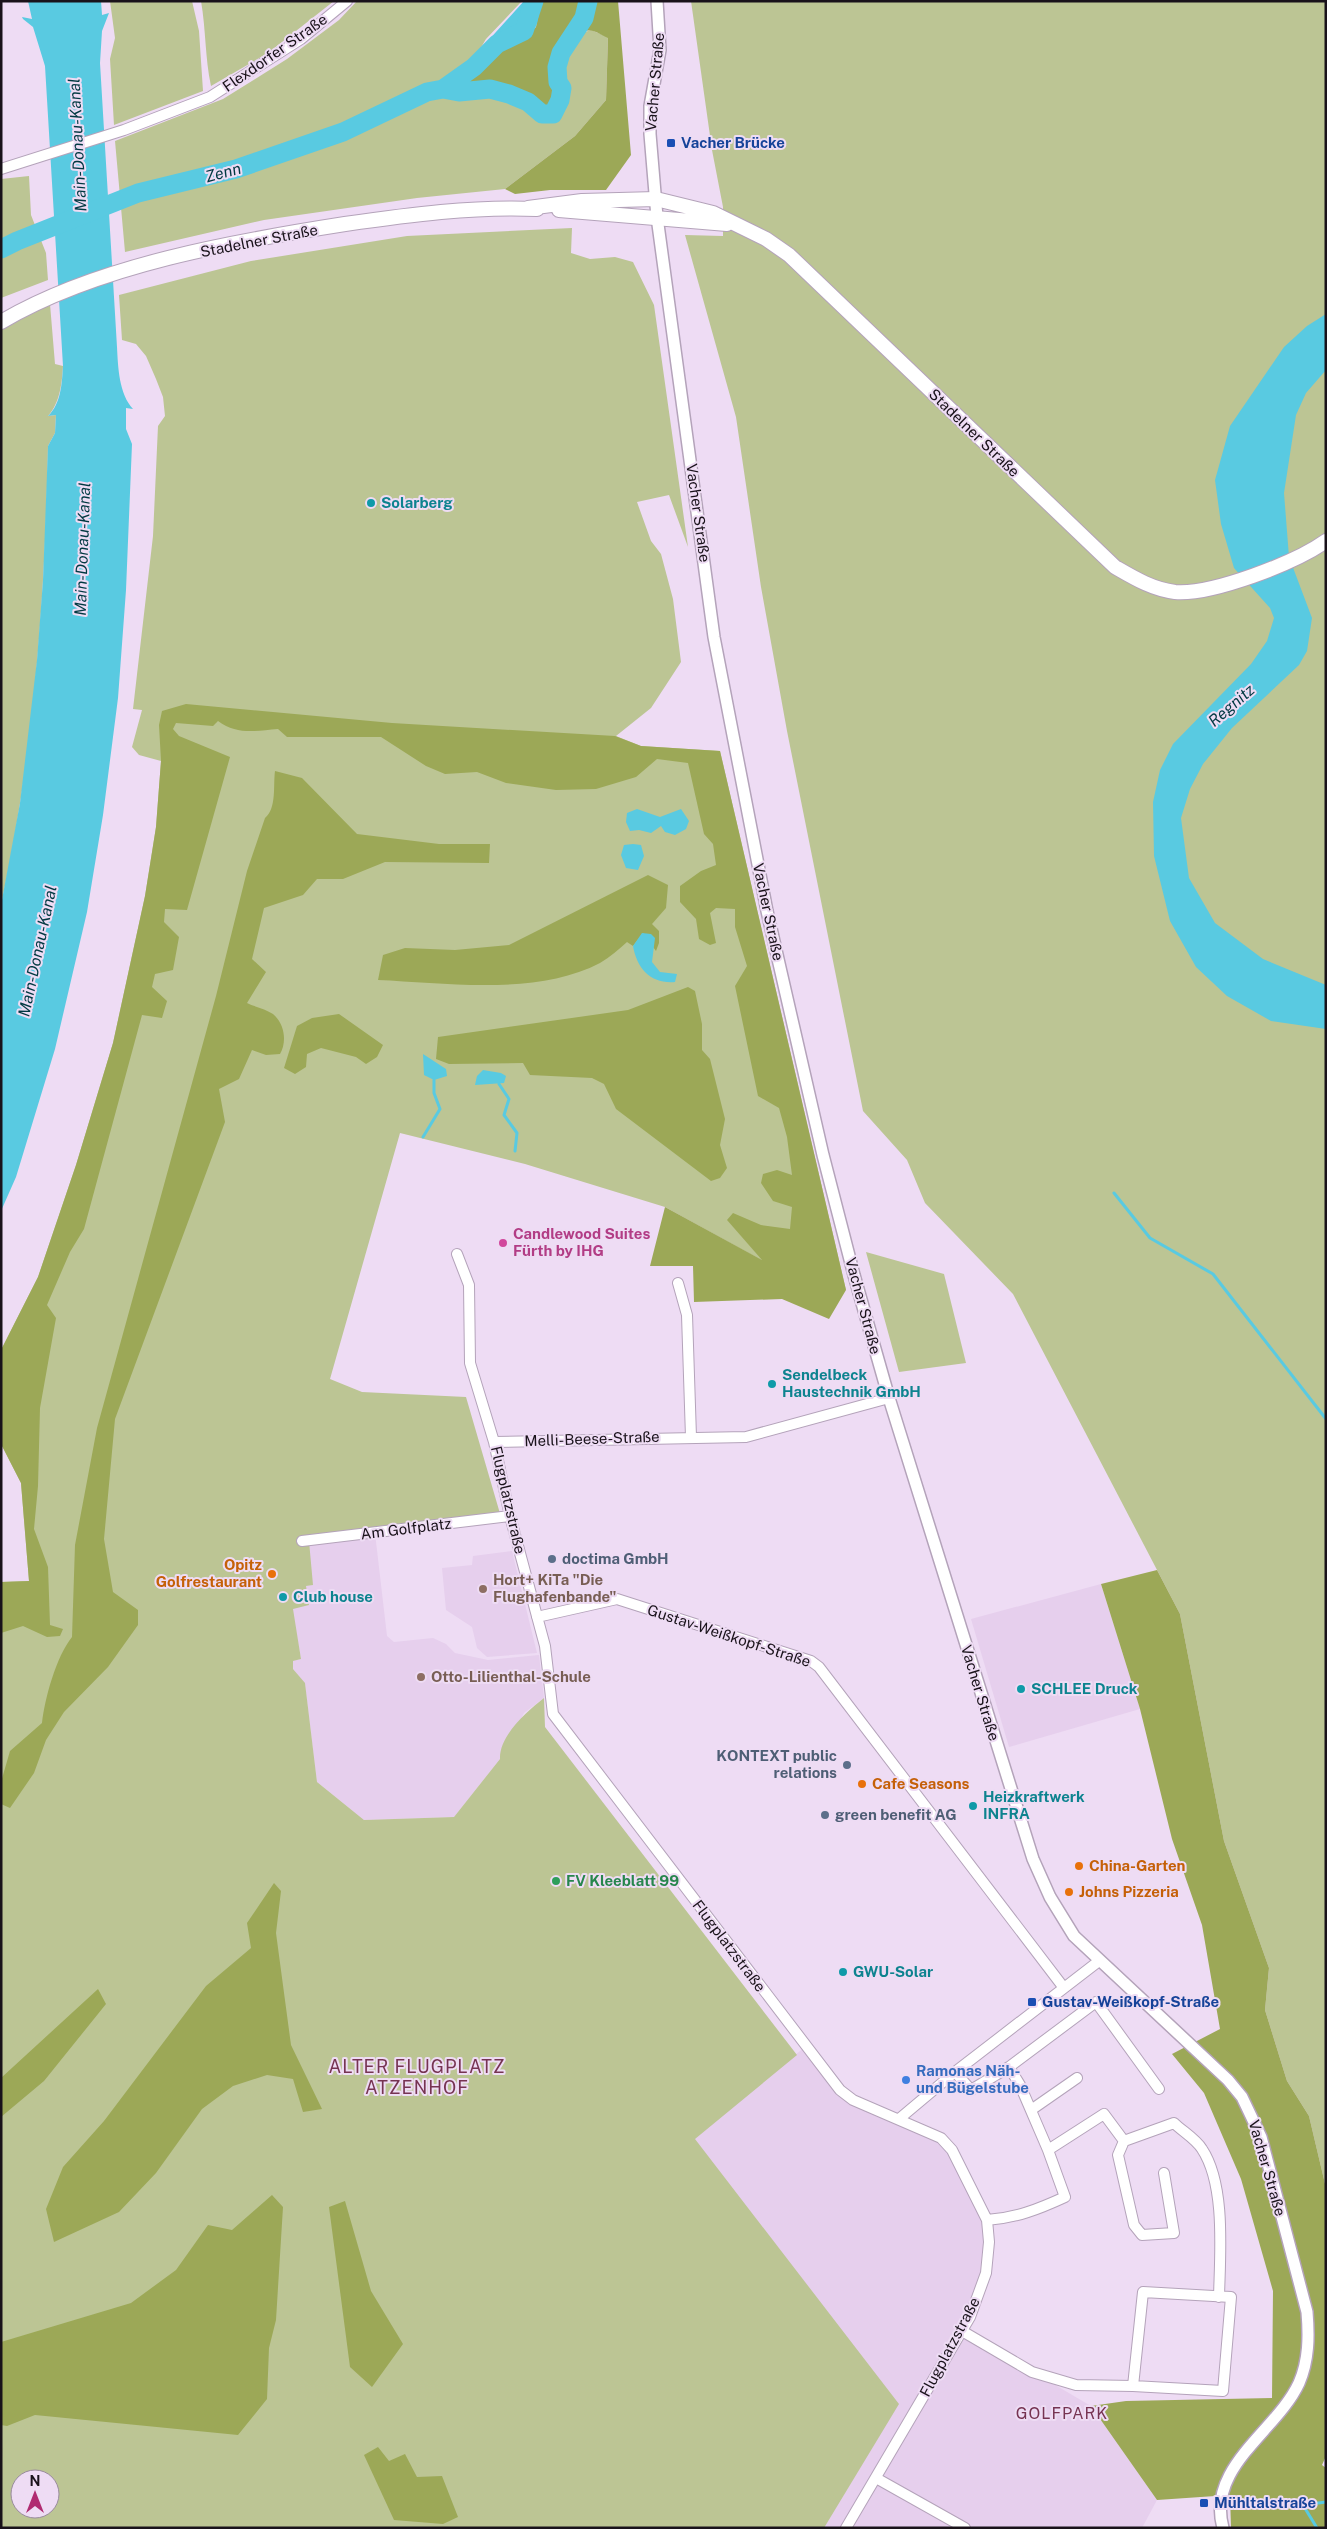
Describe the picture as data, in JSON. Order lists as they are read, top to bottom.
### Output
{
  "streets": {
    "main road": ["Stadelner Straße"],
    "street": [
      "Flexdorfer Straße",
      "Vacher Straße",
      "Melli-Beese-Straße",
      "Flugplatzstraße",
      "Am Golfplatz",
      "Gustav-Weißkopf-Straße"
    ]
  },
  "crossings": [
    ["Vacher Straße", "Stadelner Straße"],
    ["Vacher Straße", "Melli-Beese-Straße"],
    ["Melli-Beese-Straße", "Flugplatzstraße"],
    ["Flugplatzstraße", "Am Golfplatz"],
    ["Flugplatzstraße", "Gustav-Weißkopf-Straße"]
  ],
  "districts": ["ALTER FLUGPLATZ ATZENHOF", "GOLFPARK"],
  "water": ["Main-Donau-Kanal", "Zenn", "Regnitz"],
  "places": {
    "transit": ["Vacher Brücke", "Gustav-Weißkopf-Straße", "Mühltalstraße"],
    "other": [
      "Solarberg",
      "Candlewood Suites Fürth by IHG",
      "Sendelbeck Haustechnik GmbH",
      "doctima GmbH",
      "Opitz Golfrestaurant",
      "Hort+ KiTa \"Die Flughafenbande\"",
      "Club house",
      "Otto-Lilienthal-Schule",
      "SCHLEE Druck",
      "KONTEXT public relations",
      "Cafe Seasons",
      "Heizkraftwerk INFRA",
      "green benefit AG",
      "China-Garten",
      "FV Kleeblatt 99",
      "Johns Pizzeria",
      "GWU-Solar",
      "Ramonas Näh- und Bügelstube"
    ]
  },
  "north": "top"
}
